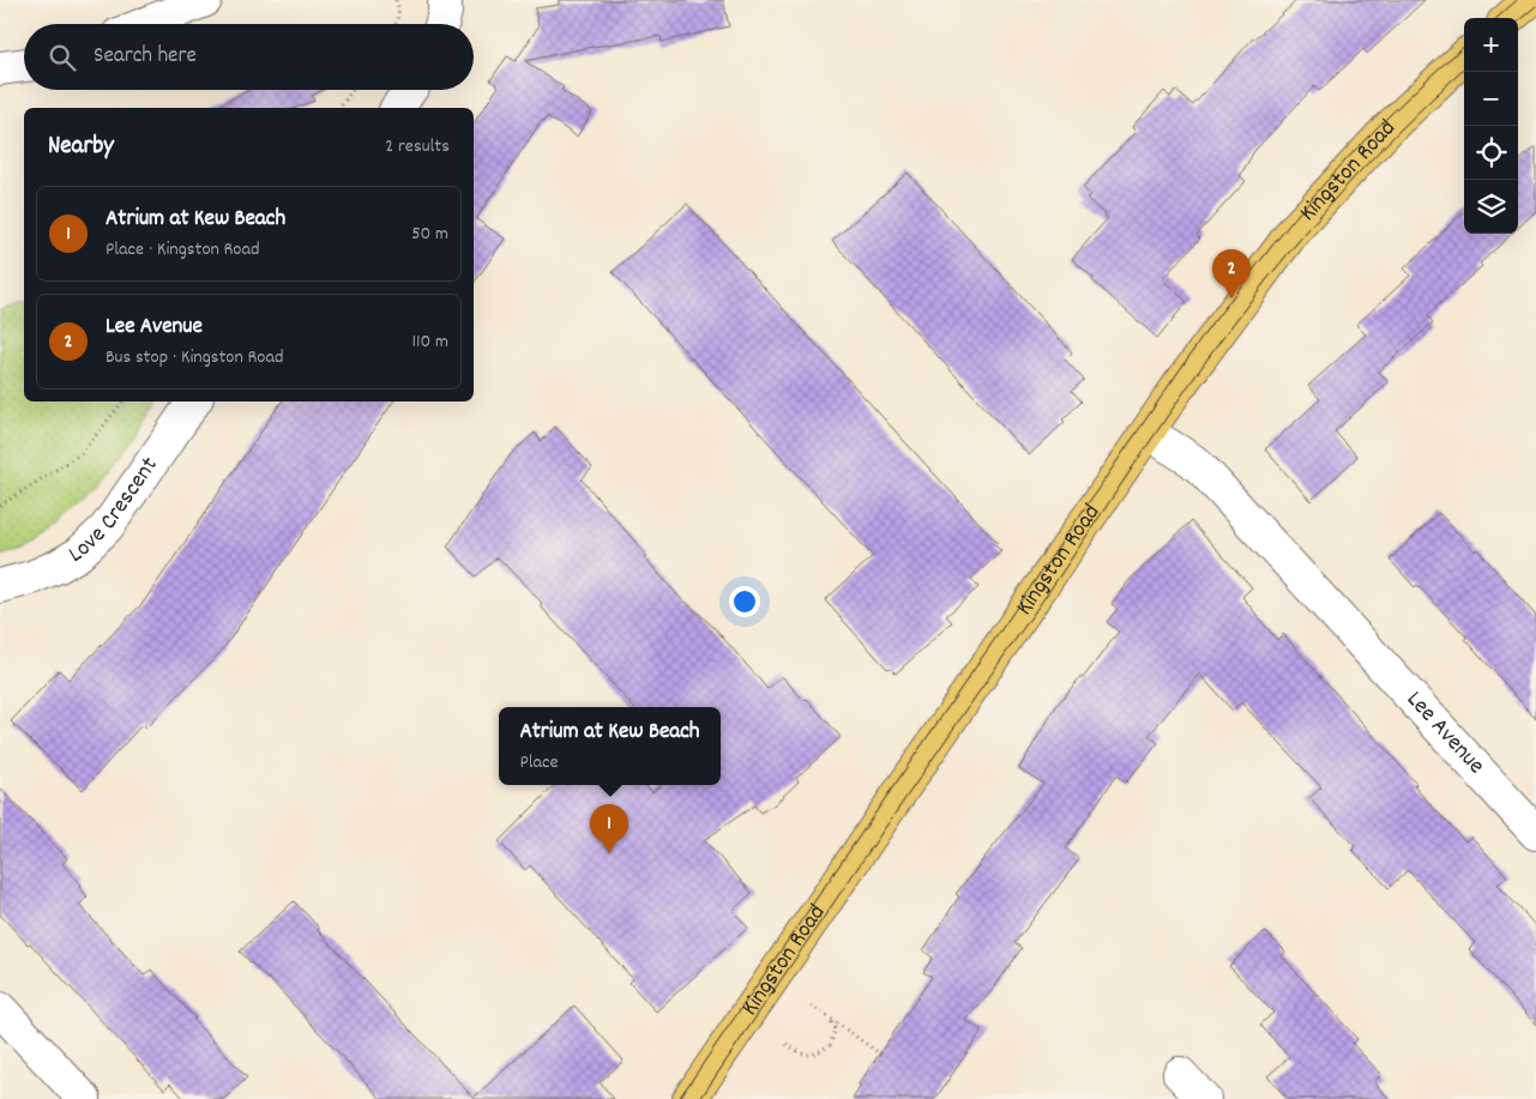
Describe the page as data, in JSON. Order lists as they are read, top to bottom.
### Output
{
  "streets": {
    "main road": ["Kingston Road"],
    "street": ["Love Crescent", "Lee Avenue"]
  },
  "crossings": [
    ["Kingston Road", "Lee Avenue"]
  ],
  "page": {
    "map_buttons": ["+", "−"],
    "search": "Search here",
    "heading": ["Nearby", "2 results"],
    "list": [
      {
        "mark": "1",
        "name": "Atrium at Kew Beach",
        "note": "Place · Kingston Road",
        "value": "50 m"
      },
      {
        "mark": "2",
        "name": "Lee Avenue",
        "note": "Bus stop · Kingston Road",
        "value": "110 m"
      }
    ],
    "pins": ["2", "1"],
    "popup": ["Atrium at Kew Beach", "Place"]
  }
}
